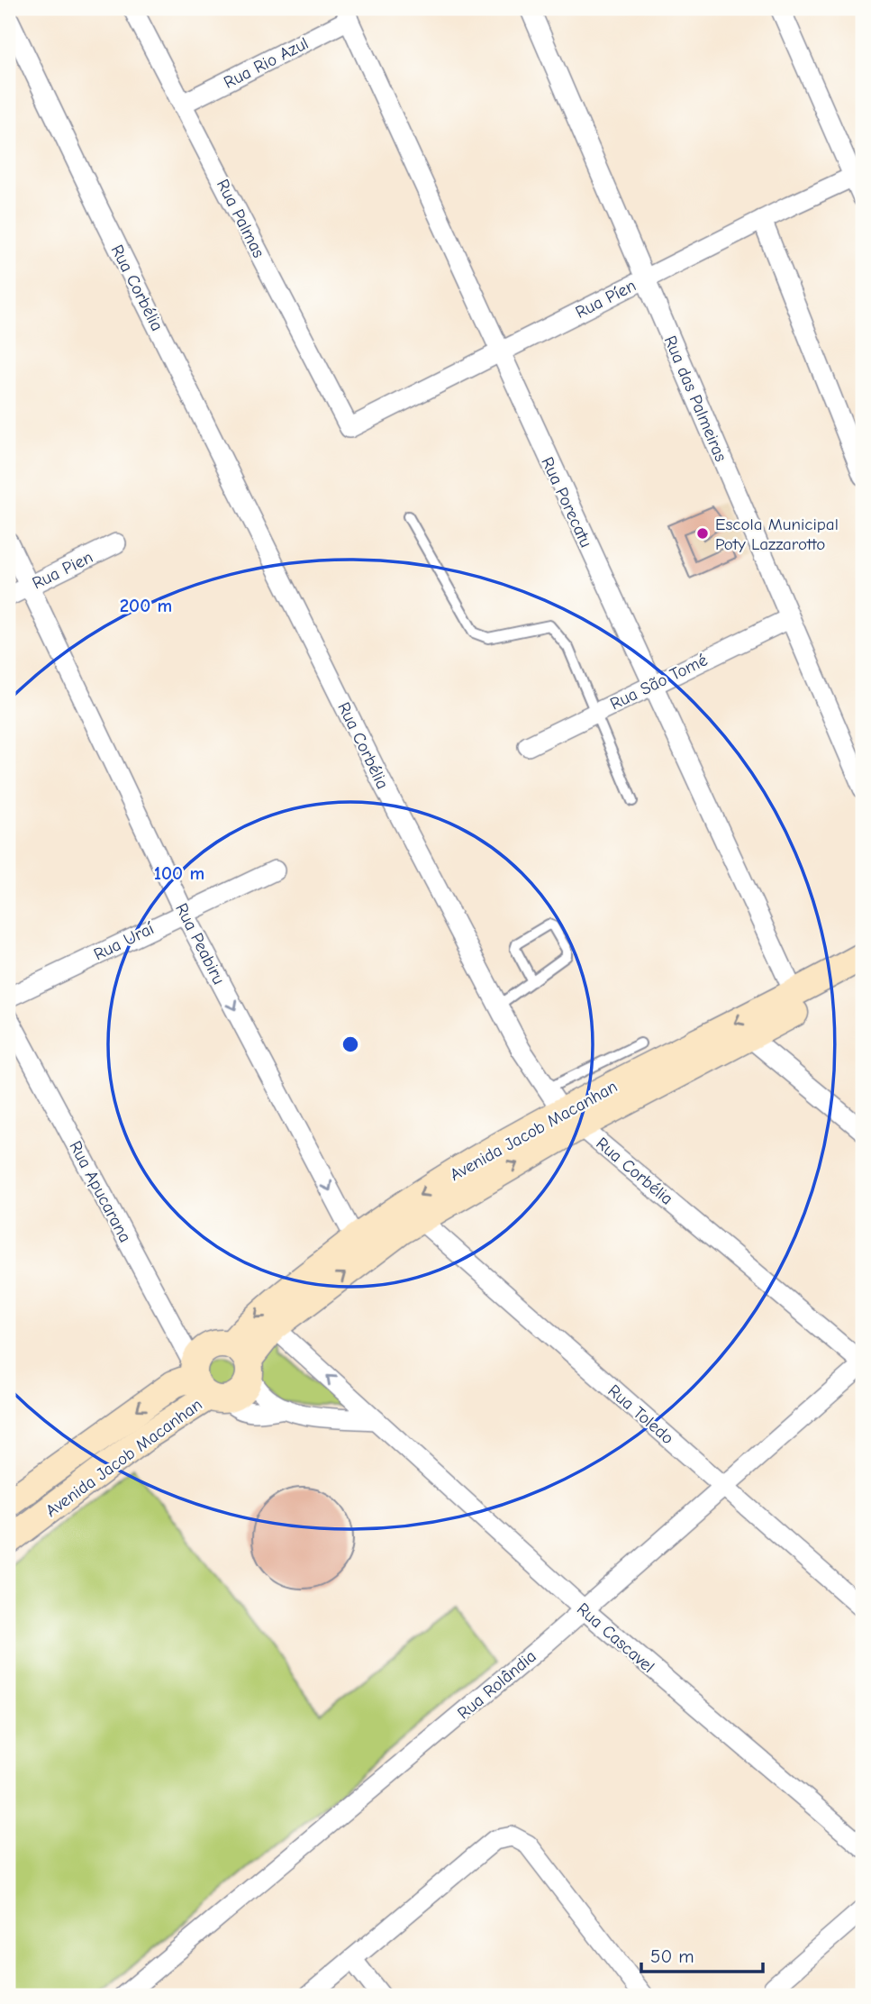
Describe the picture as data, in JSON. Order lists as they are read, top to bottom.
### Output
{
  "streets": {
    "main road": ["Avenida Jacob Macanhan"],
    "street": [
      "Rua Rio Azul",
      "Rua Palmas",
      "Rua Corbélia",
      "Rua Píen",
      "Rua das Palmeiras",
      "Rua Porecatu",
      "Rua Pien",
      "Rua São Tomé",
      "Rua Uraí",
      "Rua Peabiru",
      "Rua Apucarana",
      "Rua Toledo",
      "Rua Cascavel",
      "Rua Rolândia"
    ]
  },
  "crossings": [
    ["Rua Rio Azul", "Rua Palmas"],
    ["Rua Rio Azul", "Rua Porecatu"],
    ["Rua Palmas", "Rua Píen"],
    ["Rua Corbélia", "Avenida Jacob Macanhan"],
    ["Rua Corbélia", "Rua Rolândia"],
    ["Rua Píen", "Rua das Palmeiras"],
    ["Rua Píen", "Rua Porecatu"],
    ["Rua das Palmeiras", "Rua São Tomé"],
    ["Rua Porecatu", "Rua São Tomé"],
    ["Rua Porecatu", "Avenida Jacob Macanhan"],
    ["Rua Pien", "Rua Peabiru"],
    ["Rua Uraí", "Rua Peabiru"],
    ["Rua Peabiru", "Avenida Jacob Macanhan"],
    ["Avenida Jacob Macanhan", "Rua Apucarana"],
    ["Avenida Jacob Macanhan", "Rua Toledo"],
    ["Avenida Jacob Macanhan", "Rua Cascavel"],
    ["Rua Toledo", "Rua Rolândia"],
    ["Rua Cascavel", "Rua Rolândia"]
  ],
  "one_way": ["Rua Peabiru"],
  "places": ["Escola Municipal Poty Lazzarotto"],
  "scale_bar": "50 m",
  "rings": ["200 m", "100 m"]
}
